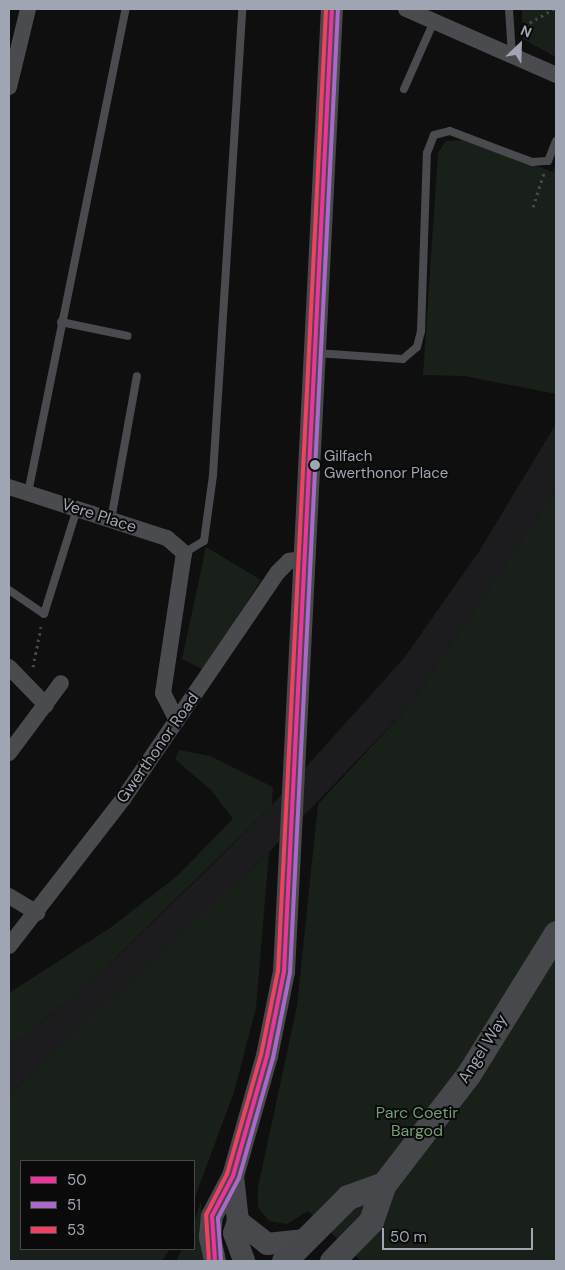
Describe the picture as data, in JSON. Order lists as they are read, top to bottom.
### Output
{
  "streets": {
    "main road": ["Angel Way"],
    "street": ["Vere Place", "Gwerthonor Road"]
  },
  "parks": ["Parc Coetir Bargod"],
  "places": ["Gilfach Gwerthonor Place"],
  "lines": ["transit line 50", "transit line 51", "transit line 53"],
  "legend": ["50", "51", "53"],
  "scale_bar": "50 m",
  "north": "top right"
}
